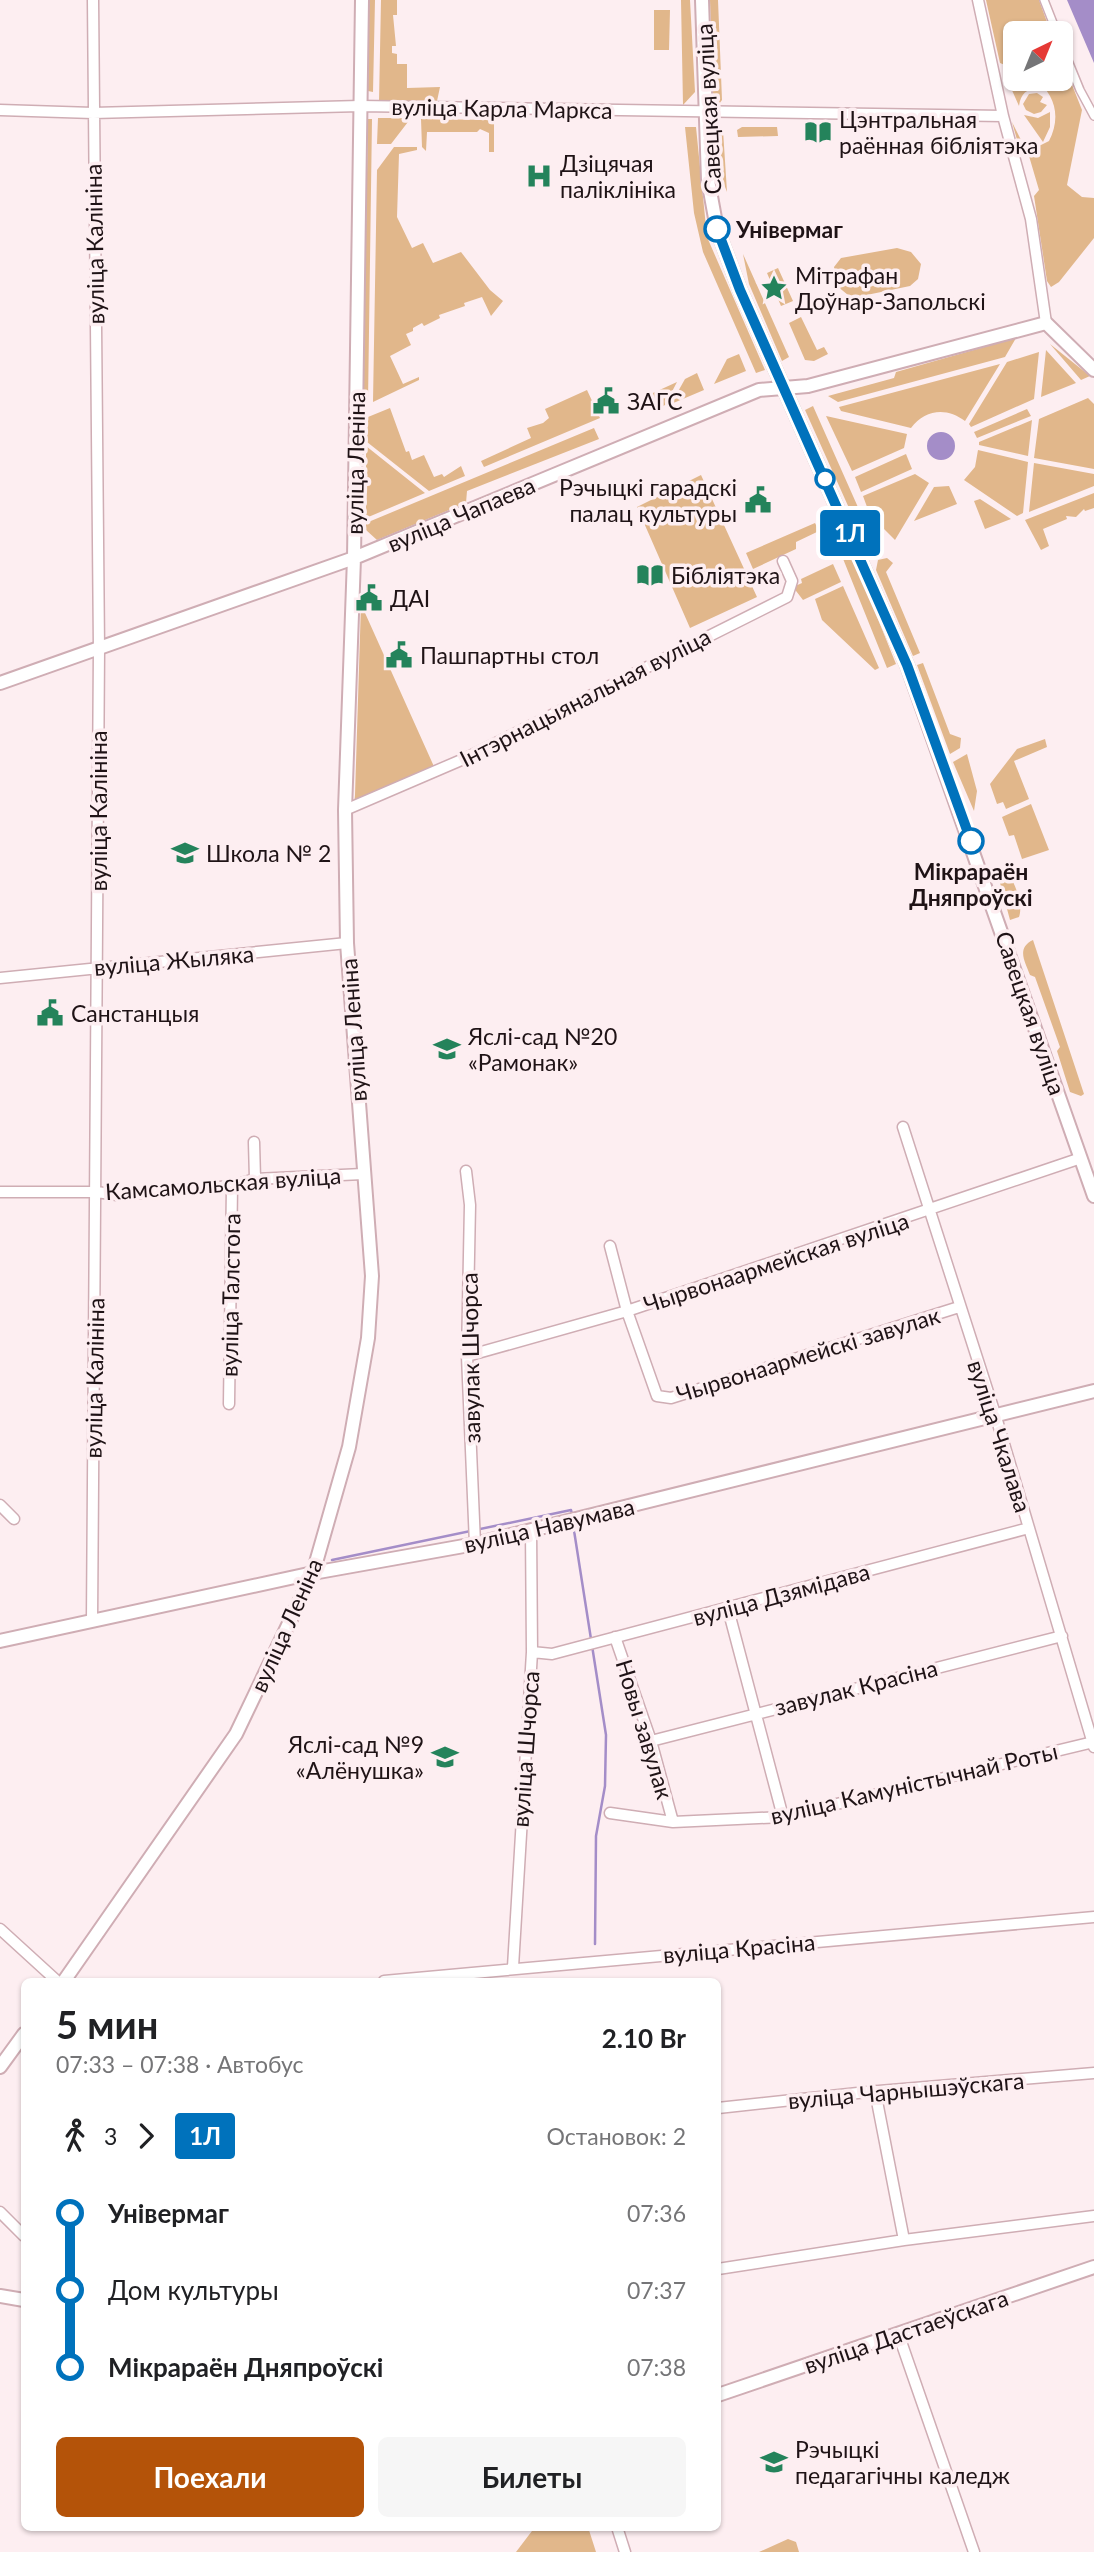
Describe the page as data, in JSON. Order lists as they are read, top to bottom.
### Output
{
  "streets": {
    "street": [
      "вуліца Карла Маркса",
      "Савецкая вуліца",
      "вуліца Калініна",
      "вуліца Леніна",
      "вуліца Чапаева",
      "Інтэрнацыянальная вуліца",
      "вуліца Жыляка",
      "Камсамольская вуліца",
      "Чырвонаармейская вуліца",
      "вуліца Талстога",
      "Чырвонаармейскі завулак",
      "завулак Шчорса",
      "вуліца Чкалава",
      "вуліца Навумава",
      "вуліца Дзямідава",
      "завулак Красіна",
      "Новы завулак",
      "вуліца Шчорса",
      "вуліца Камуністычнай Роты",
      "вуліца Красіна",
      "вуліца Чарнышэўскага",
      "вуліца Дастаеўскага"
    ]
  },
  "crossings": [
    ["вуліца Карла Маркса", "Савецкая вуліца"],
    ["вуліца Карла Маркса", "вуліца Калініна"],
    ["вуліца Карла Маркса", "вуліца Леніна"],
    ["Савецкая вуліца", "вуліца Чапаева"],
    ["Савецкая вуліца", "Чырвонаармейская вуліца"],
    ["вуліца Калініна", "вуліца Чапаева"],
    ["вуліца Калініна", "вуліца Жыляка"],
    ["вуліца Калініна", "Камсамольская вуліца"],
    ["вуліца Калініна", "вуліца Навумава"],
    ["вуліца Леніна", "вуліца Чапаева"],
    ["вуліца Леніна", "Інтэрнацыянальная вуліца"],
    ["вуліца Леніна", "вуліца Жыляка"],
    ["вуліца Леніна", "Камсамольская вуліца"],
    ["вуліца Леніна", "вуліца Навумава"],
    ["Камсамольская вуліца", "вуліца Талстога"],
    ["Чырвонаармейская вуліца", "Чырвонаармейскі завулак"],
    ["Чырвонаармейская вуліца", "завулак Шчорса"],
    ["Чырвонаармейская вуліца", "вуліца Чкалава"],
    ["Чырвонаармейскі завулак", "вуліца Чкалава"],
    ["завулак Шчорса", "вуліца Навумава"],
    ["вуліца Чкалава", "вуліца Навумава"],
    ["вуліца Чкалава", "вуліца Дзямідава"],
    ["вуліца Чкалава", "завулак Красіна"],
    ["вуліца Чкалава", "вуліца Камуністычнай Роты"],
    ["вуліца Навумава", "вуліца Шчорса"],
    ["вуліца Дзямідава", "Новы завулак"],
    ["вуліца Дзямідава", "вуліца Шчорса"],
    ["завулак Красіна", "Новы завулак"],
    ["Новы завулак", "вуліца Камуністычнай Роты"],
    ["вуліца Шчорса", "вуліца Красіна"]
  ],
  "places": {
    "library": ["Цэнтральная раённая бібліятэка", "Бібліятэка"],
    "hospital": ["Дзіцячая паліклініка"],
    "other": ["Універмаг", "Мікрараён Дняпроўскі"],
    "place": ["Мітрафан Доўнар-Запольскі"],
    "public building": [
      "ЗАГС",
      "Рэчыцкі гарадскі палац культуры",
      "ДАІ",
      "Пашпартны стол",
      "Санстанцыя"
    ],
    "school or university": [
      "Школа № 2",
      "Яслі-сад №20 «Рамонак»",
      "Яслі-сад №9 «Алёнушка»",
      "Рэчыцкі педагагічны каледж"
    ]
  },
  "lines": ["bus line 1Л"],
  "north": "top right",
  "page": {
    "on_map": "1Л",
    "heading": ["5 мин", "07:33 – 07:38 · Автобус", "2.10 Br"],
    "legs": ["3", "1Л", "Остановок: 2"],
    "list": [
      {
        "name": "Універмаг",
        "value": "07:36"
      },
      {
        "name": "Дом культуры",
        "value": "07:37"
      },
      {
        "name": "Мікрараён Дняпроўскі",
        "value": "07:38"
      }
    ],
    "buttons": ["Поехали", "Билеты"]
  }
}
